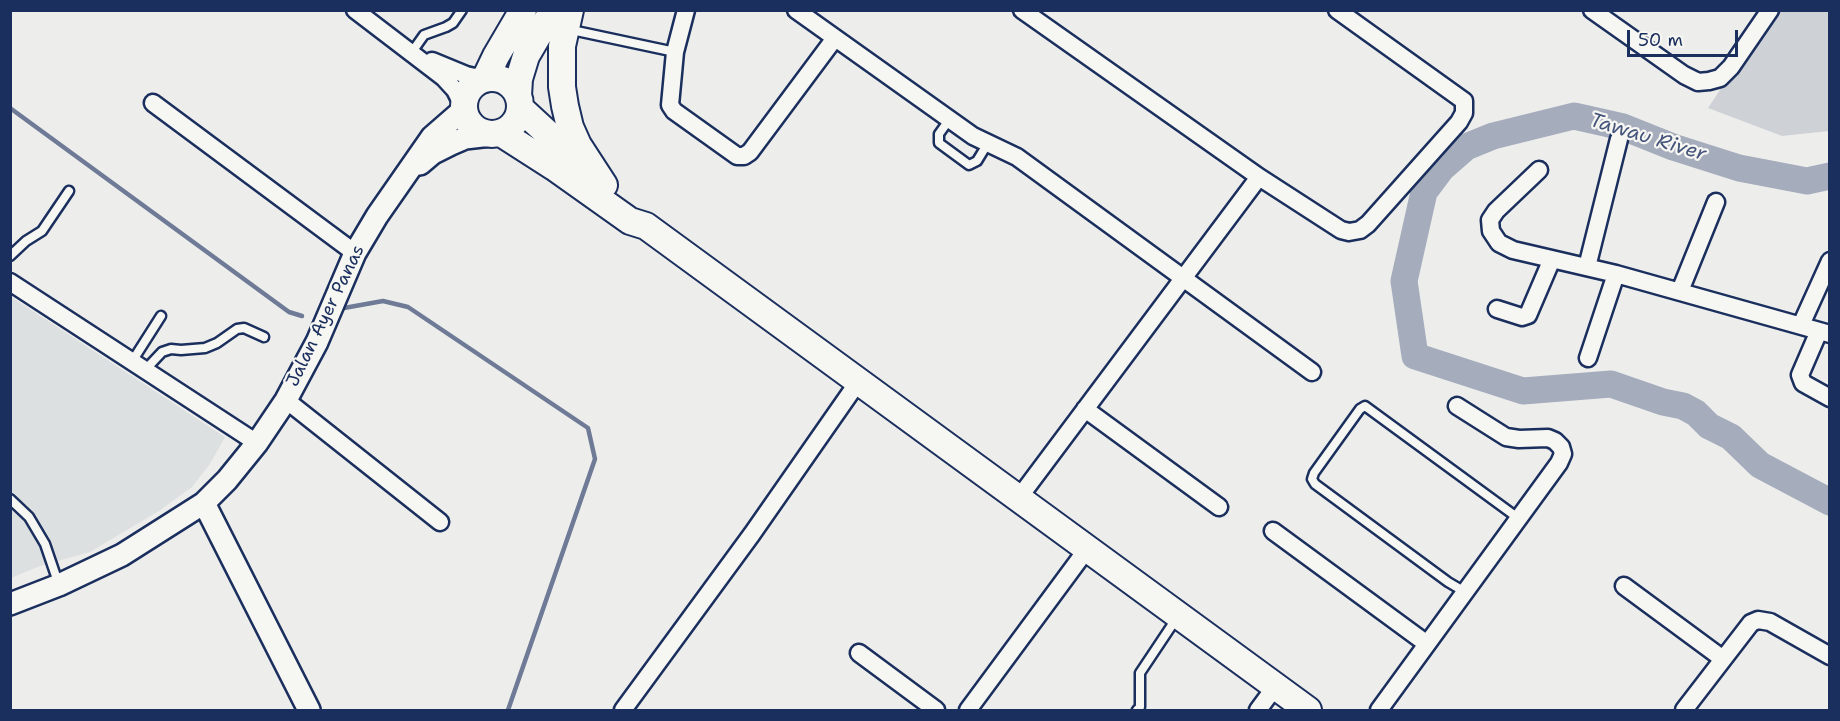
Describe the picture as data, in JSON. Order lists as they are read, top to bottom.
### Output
{
  "streets": {
    "street": ["Jalan Ayer Panas"]
  },
  "water": ["Tawau River"],
  "scale_bar": "50 m"
}
